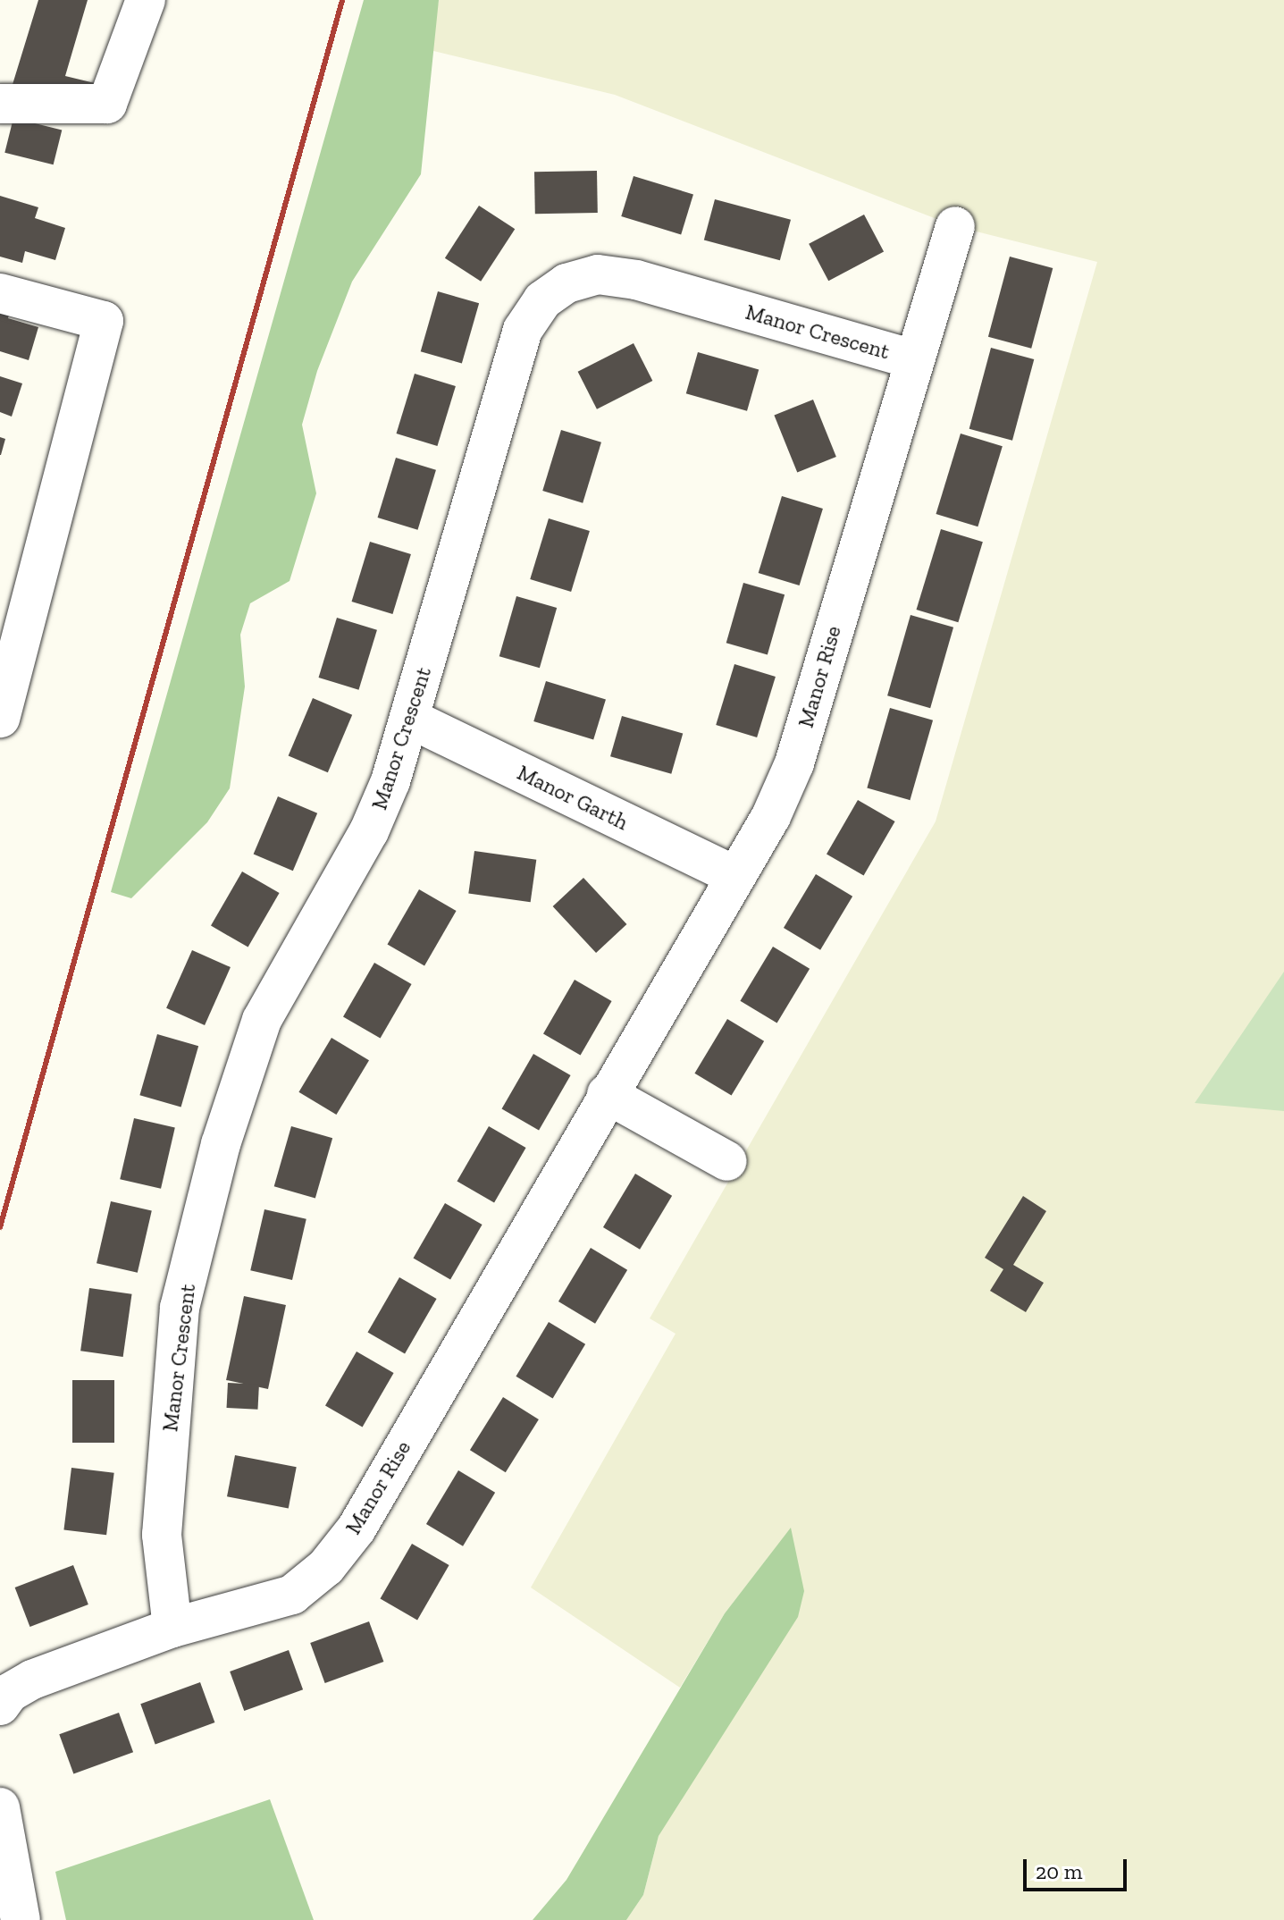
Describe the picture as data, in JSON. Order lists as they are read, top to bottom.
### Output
{
  "streets": {
    "street": ["Manor Crescent", "Manor Rise", "Manor Garth"]
  },
  "crossings": [
    ["Manor Crescent", "Manor Rise"],
    ["Manor Crescent", "Manor Garth"],
    ["Manor Rise", "Manor Garth"]
  ],
  "scale_bar": "20 m"
}
